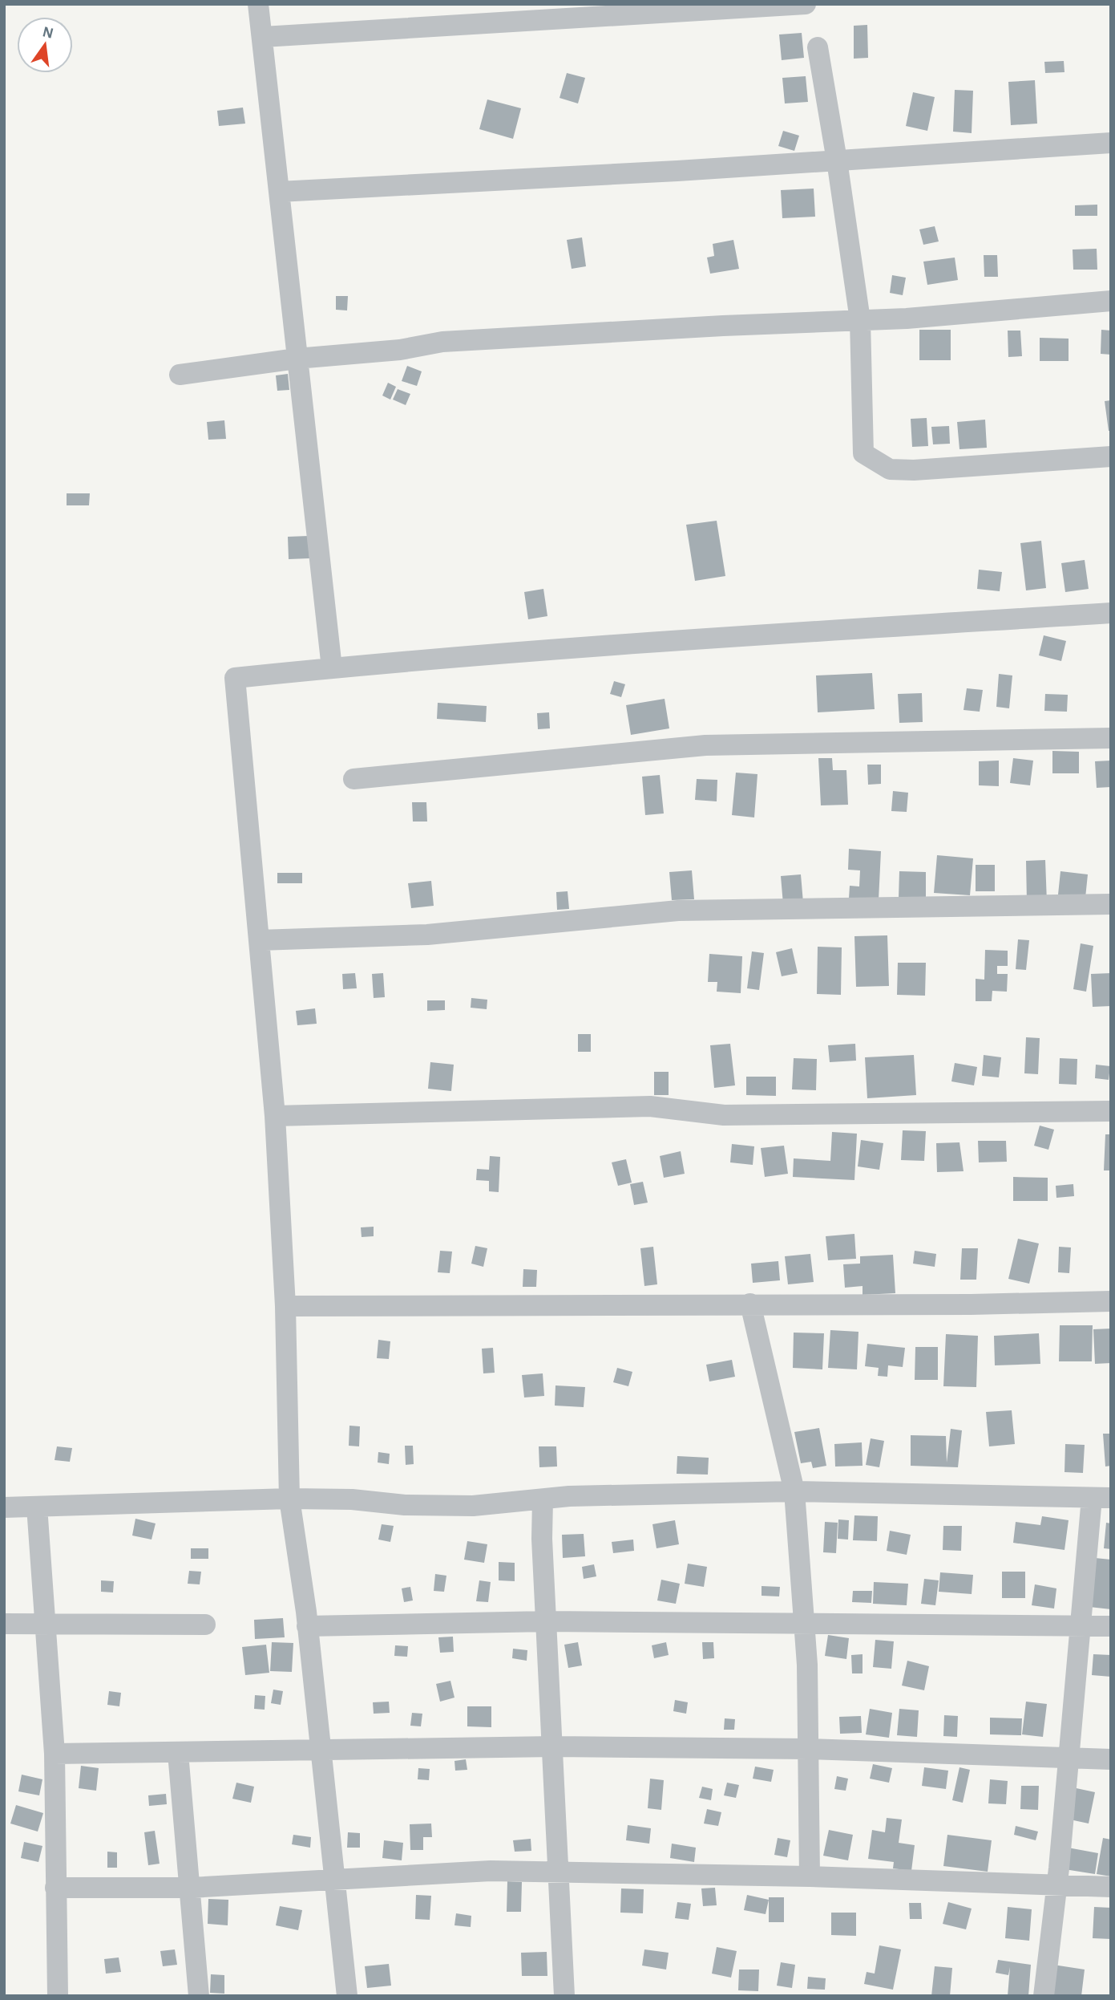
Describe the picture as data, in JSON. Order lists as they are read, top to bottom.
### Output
{
  "north": "top"
}
